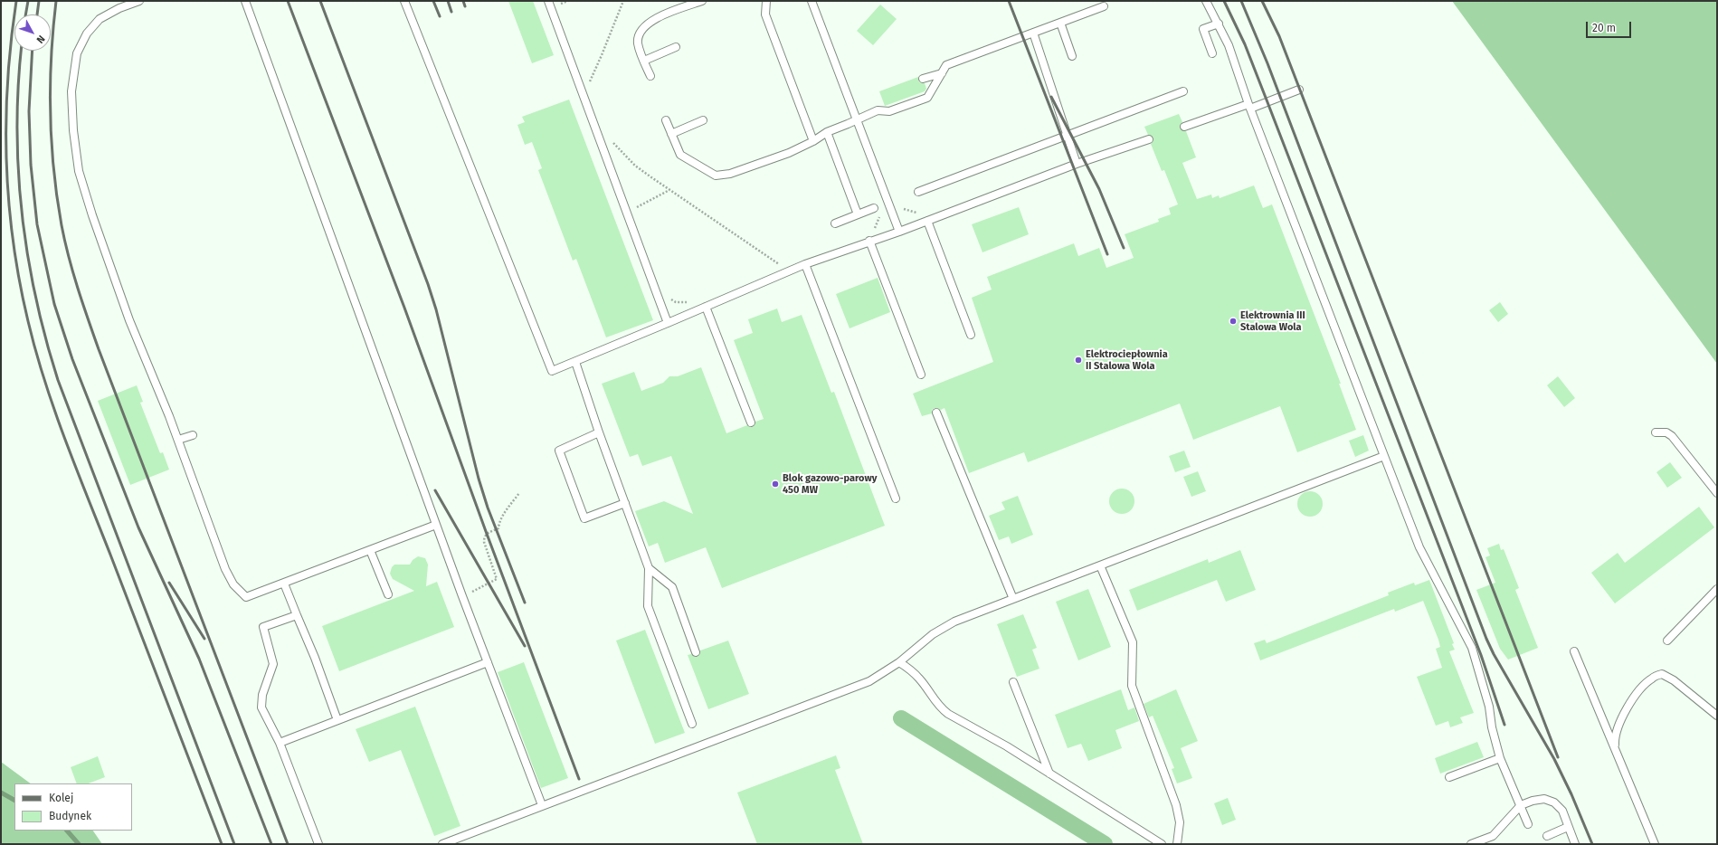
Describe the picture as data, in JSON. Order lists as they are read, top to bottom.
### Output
{
  "places": ["Elektrownia III Stalowa Wola", "Elektrociepłownia II Stalowa Wola", "Blok gazowo-parowy 450 MW"],
  "legend": ["Kolej", "Budynek"],
  "scale_bar": "20 m",
  "north": "bottom right"
}
